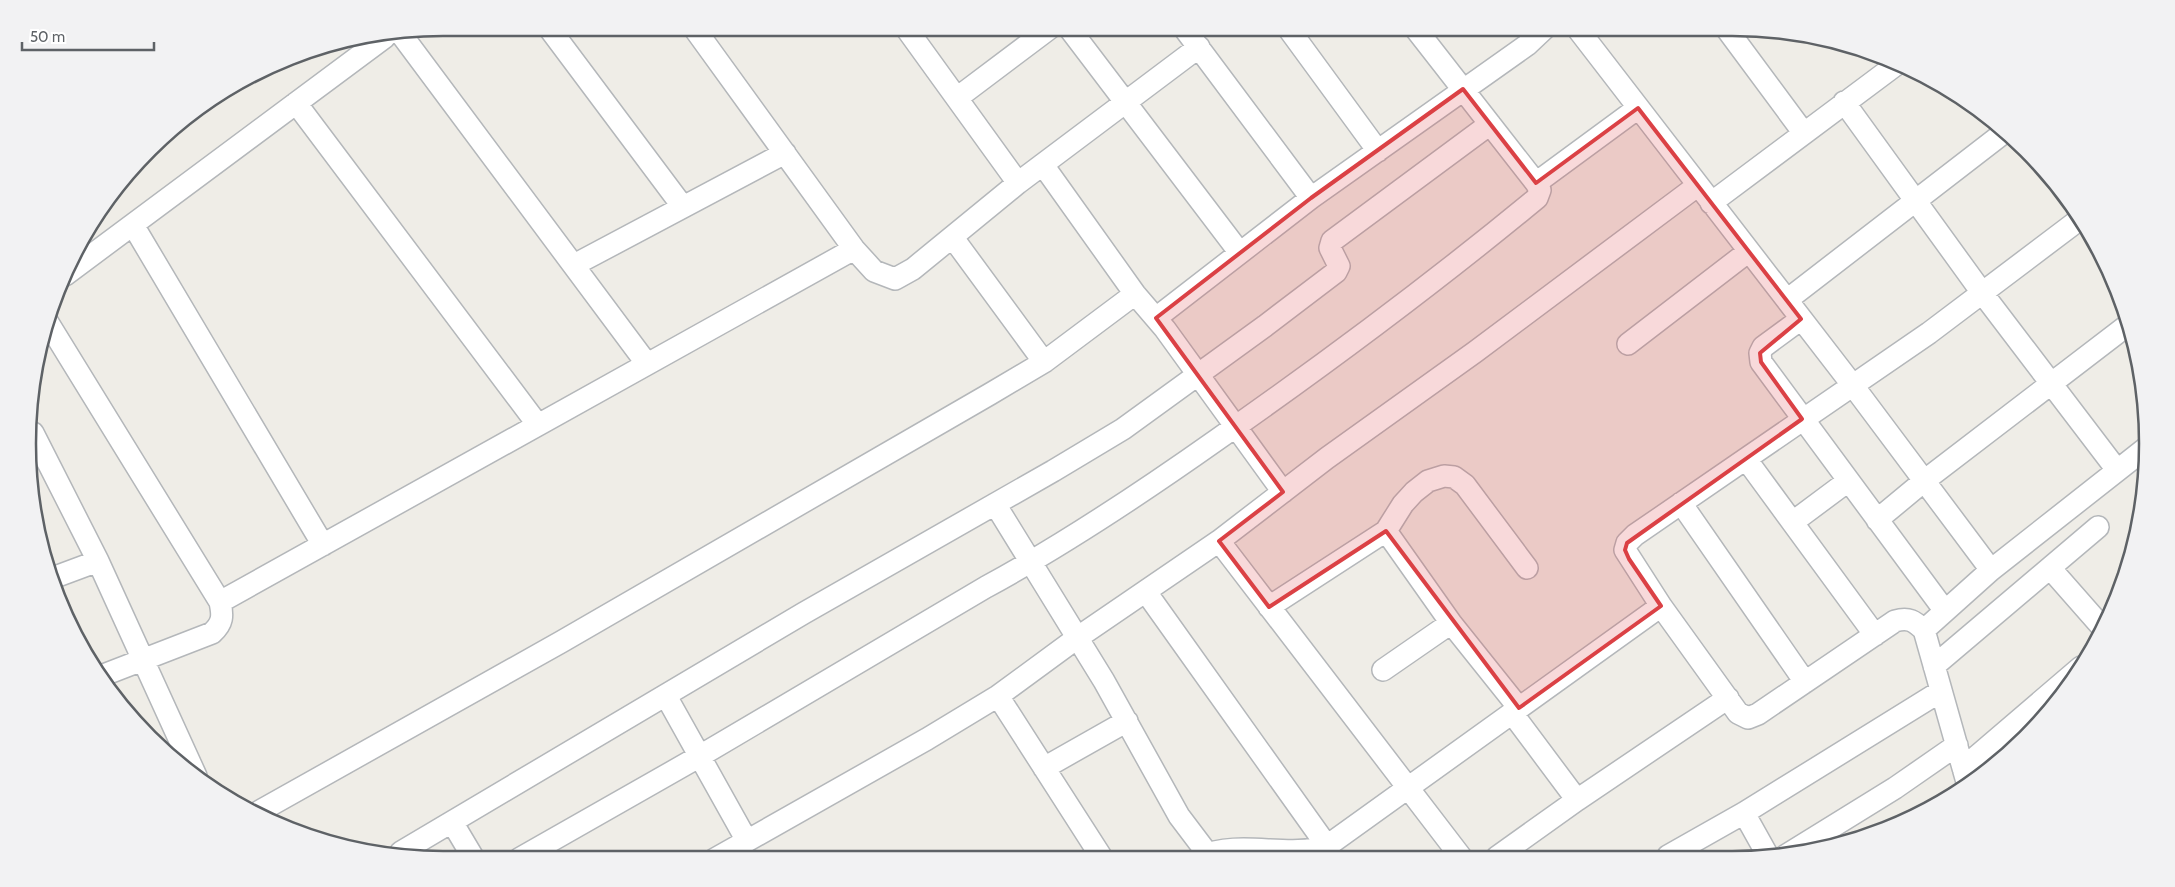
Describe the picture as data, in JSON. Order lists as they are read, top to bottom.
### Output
{
  "scale_bar": "50 m"
}
